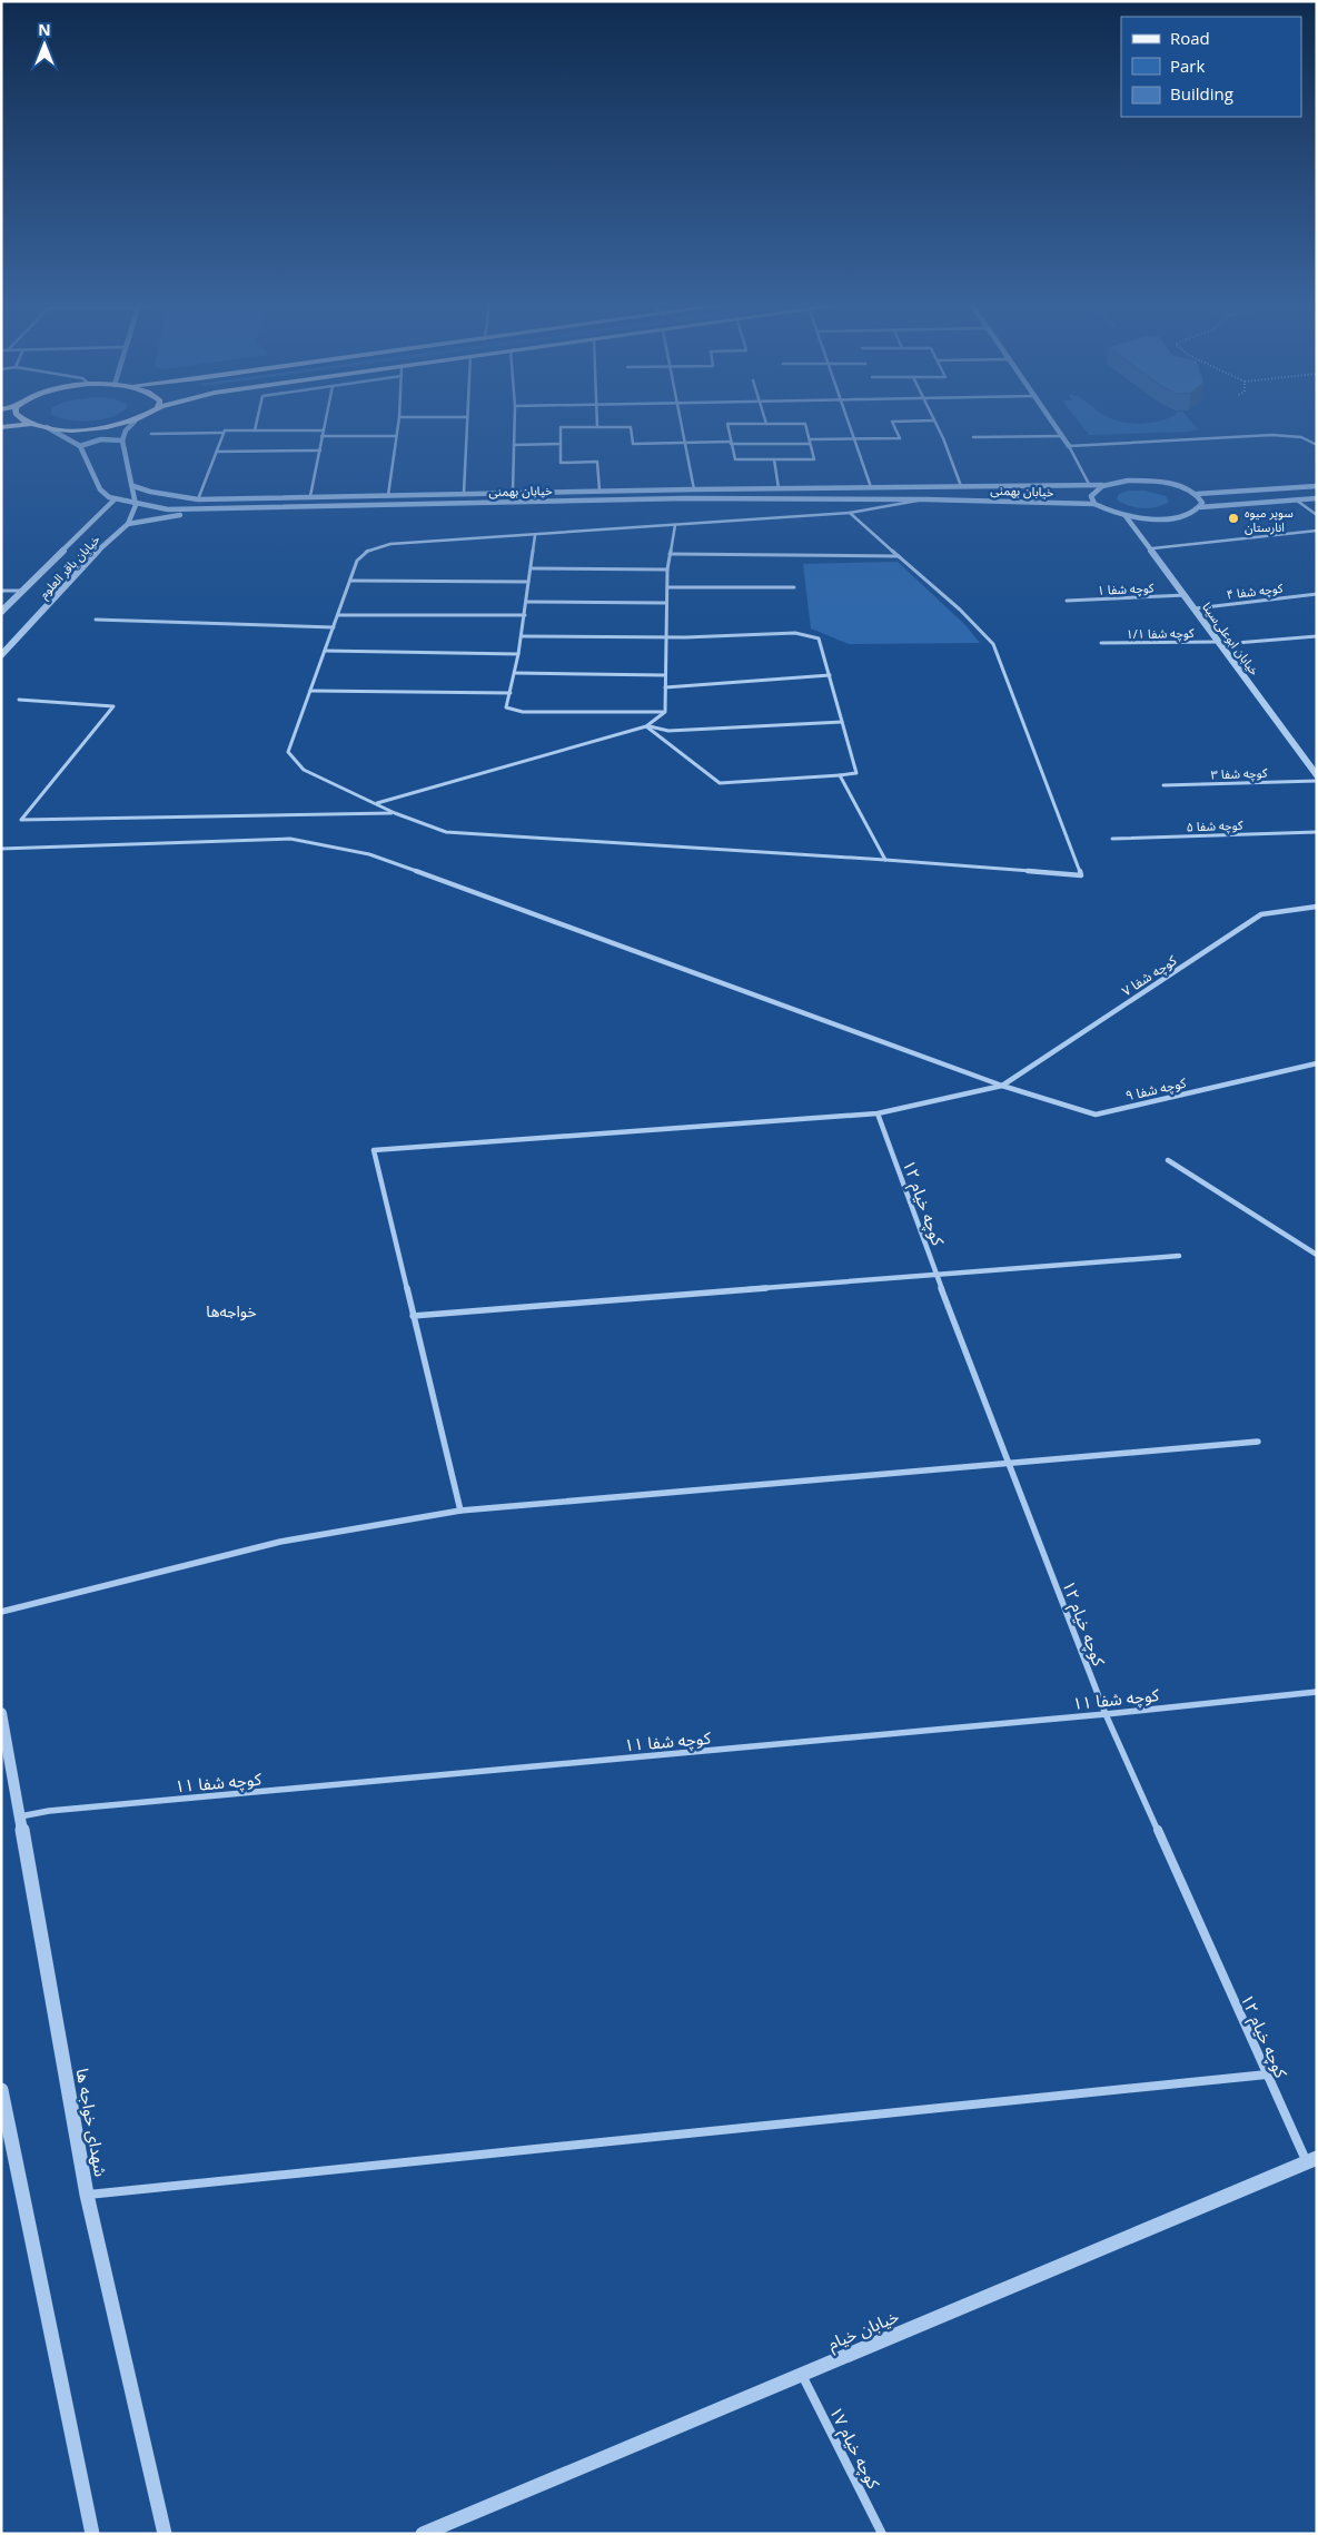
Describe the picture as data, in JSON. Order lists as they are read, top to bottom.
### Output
{
  "streets": {
    "street": [
      "خیابان بهمنی",
      "خیابان باقر العلوم",
      "کوچه شفا ۱",
      "کوچه شفا ۴",
      "کوچه شفا ۱/۱",
      "خیابان ابوعلی‌سینا",
      "کوچه شفا ۳",
      "کوچه شفا ۵",
      "کوچه شفا ۷",
      "کوچه شفا ۹",
      "کوچه خیام ۱۲",
      "کوچه شفا ۱۱",
      "شهدای خواجه ها",
      "خیابان خیام",
      "کوچه خیام ۱۷"
    ]
  },
  "crossings": [
    ["خیابان بهمنی", "خیابان باقر العلوم"],
    ["خیابان بهمنی", "خیابان ابوعلی‌سینا"],
    ["کوچه شفا ۱", "خیابان ابوعلی‌سینا"],
    ["کوچه شفا ۴", "خیابان ابوعلی‌سینا"],
    ["کوچه شفا ۱/۱", "خیابان ابوعلی‌سینا"],
    ["کوچه شفا ۷", "کوچه شفا ۹"],
    ["کوچه خیام ۱۲", "کوچه شفا ۱۱"],
    ["کوچه خیام ۱۲", "خیابان خیام"],
    ["کوچه شفا ۱۱", "شهدای خواجه ها"],
    ["خیابان خیام", "کوچه خیام ۱۷"]
  ],
  "districts": ["خواجه‌ها"],
  "places": ["سوپر میوه انارستان"],
  "legend": ["Road", "Park", "Building"],
  "north": "top"
}
